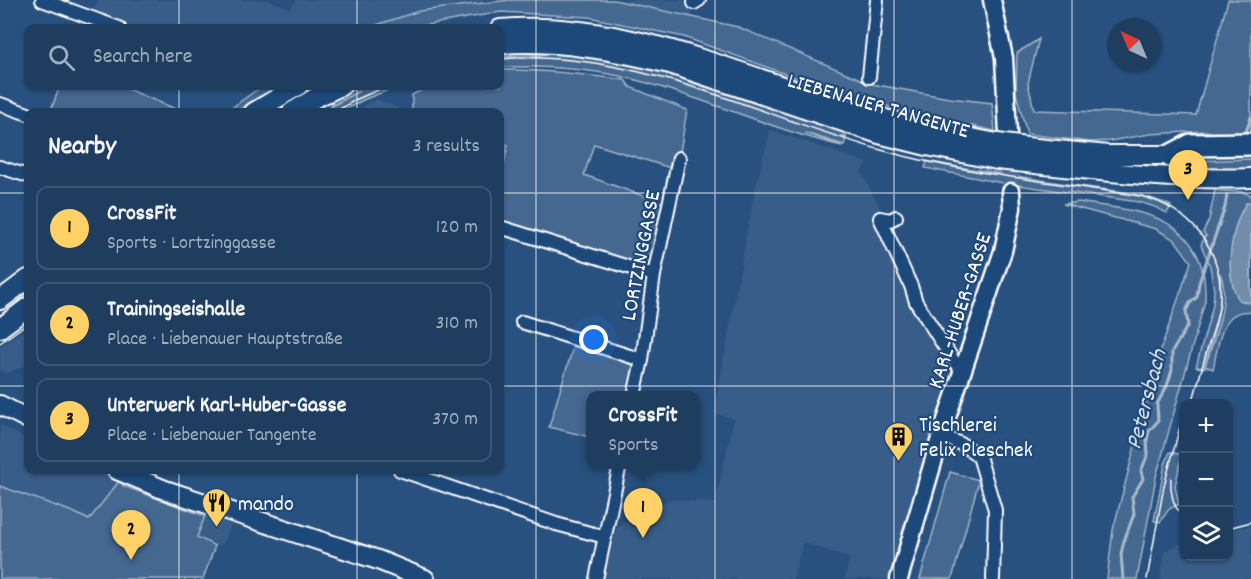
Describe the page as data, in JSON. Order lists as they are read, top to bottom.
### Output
{
  "streets": {
    "main road": ["LIEBENAUER TANGENTE", "KARL-HUBER-GASSE"],
    "street": ["LORTZINGGASSE"]
  },
  "water": ["Petersbach"],
  "places": {
    "building": ["Tischlerei Felix Pleschek"],
    "restaurant": ["mando"]
  },
  "north": "top left",
  "page": {
    "search": "Search here",
    "heading": ["Nearby", "3 results"],
    "pins": ["3", "1", "2"],
    "list": [
      {
        "mark": "1",
        "name": "CrossFit",
        "note": "Sports · Lortzinggasse",
        "value": "120 m"
      },
      {
        "mark": "2",
        "name": "Trainingseishalle",
        "note": "Place · Liebenauer Hauptstraße",
        "value": "310 m"
      },
      {
        "mark": "3",
        "name": "Unterwerk Karl-Huber-Gasse",
        "note": "Place · Liebenauer Tangente",
        "value": "370 m"
      }
    ],
    "popup": ["CrossFit", "Sports"],
    "map_buttons": ["+", "−"]
  }
}
